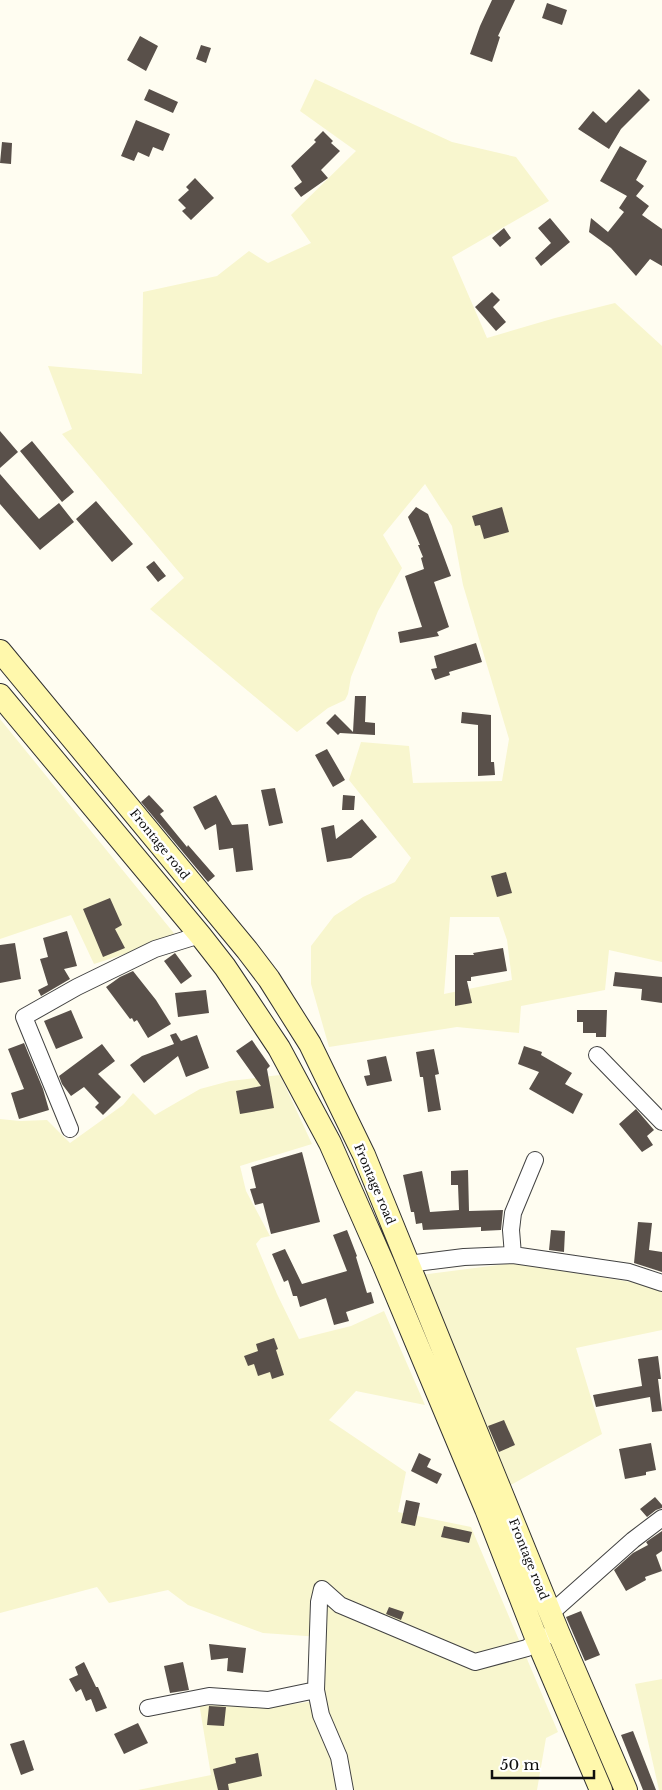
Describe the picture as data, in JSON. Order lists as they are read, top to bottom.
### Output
{
  "streets": {
    "main road": ["Frontage road"]
  },
  "scale_bar": "50 m"
}
